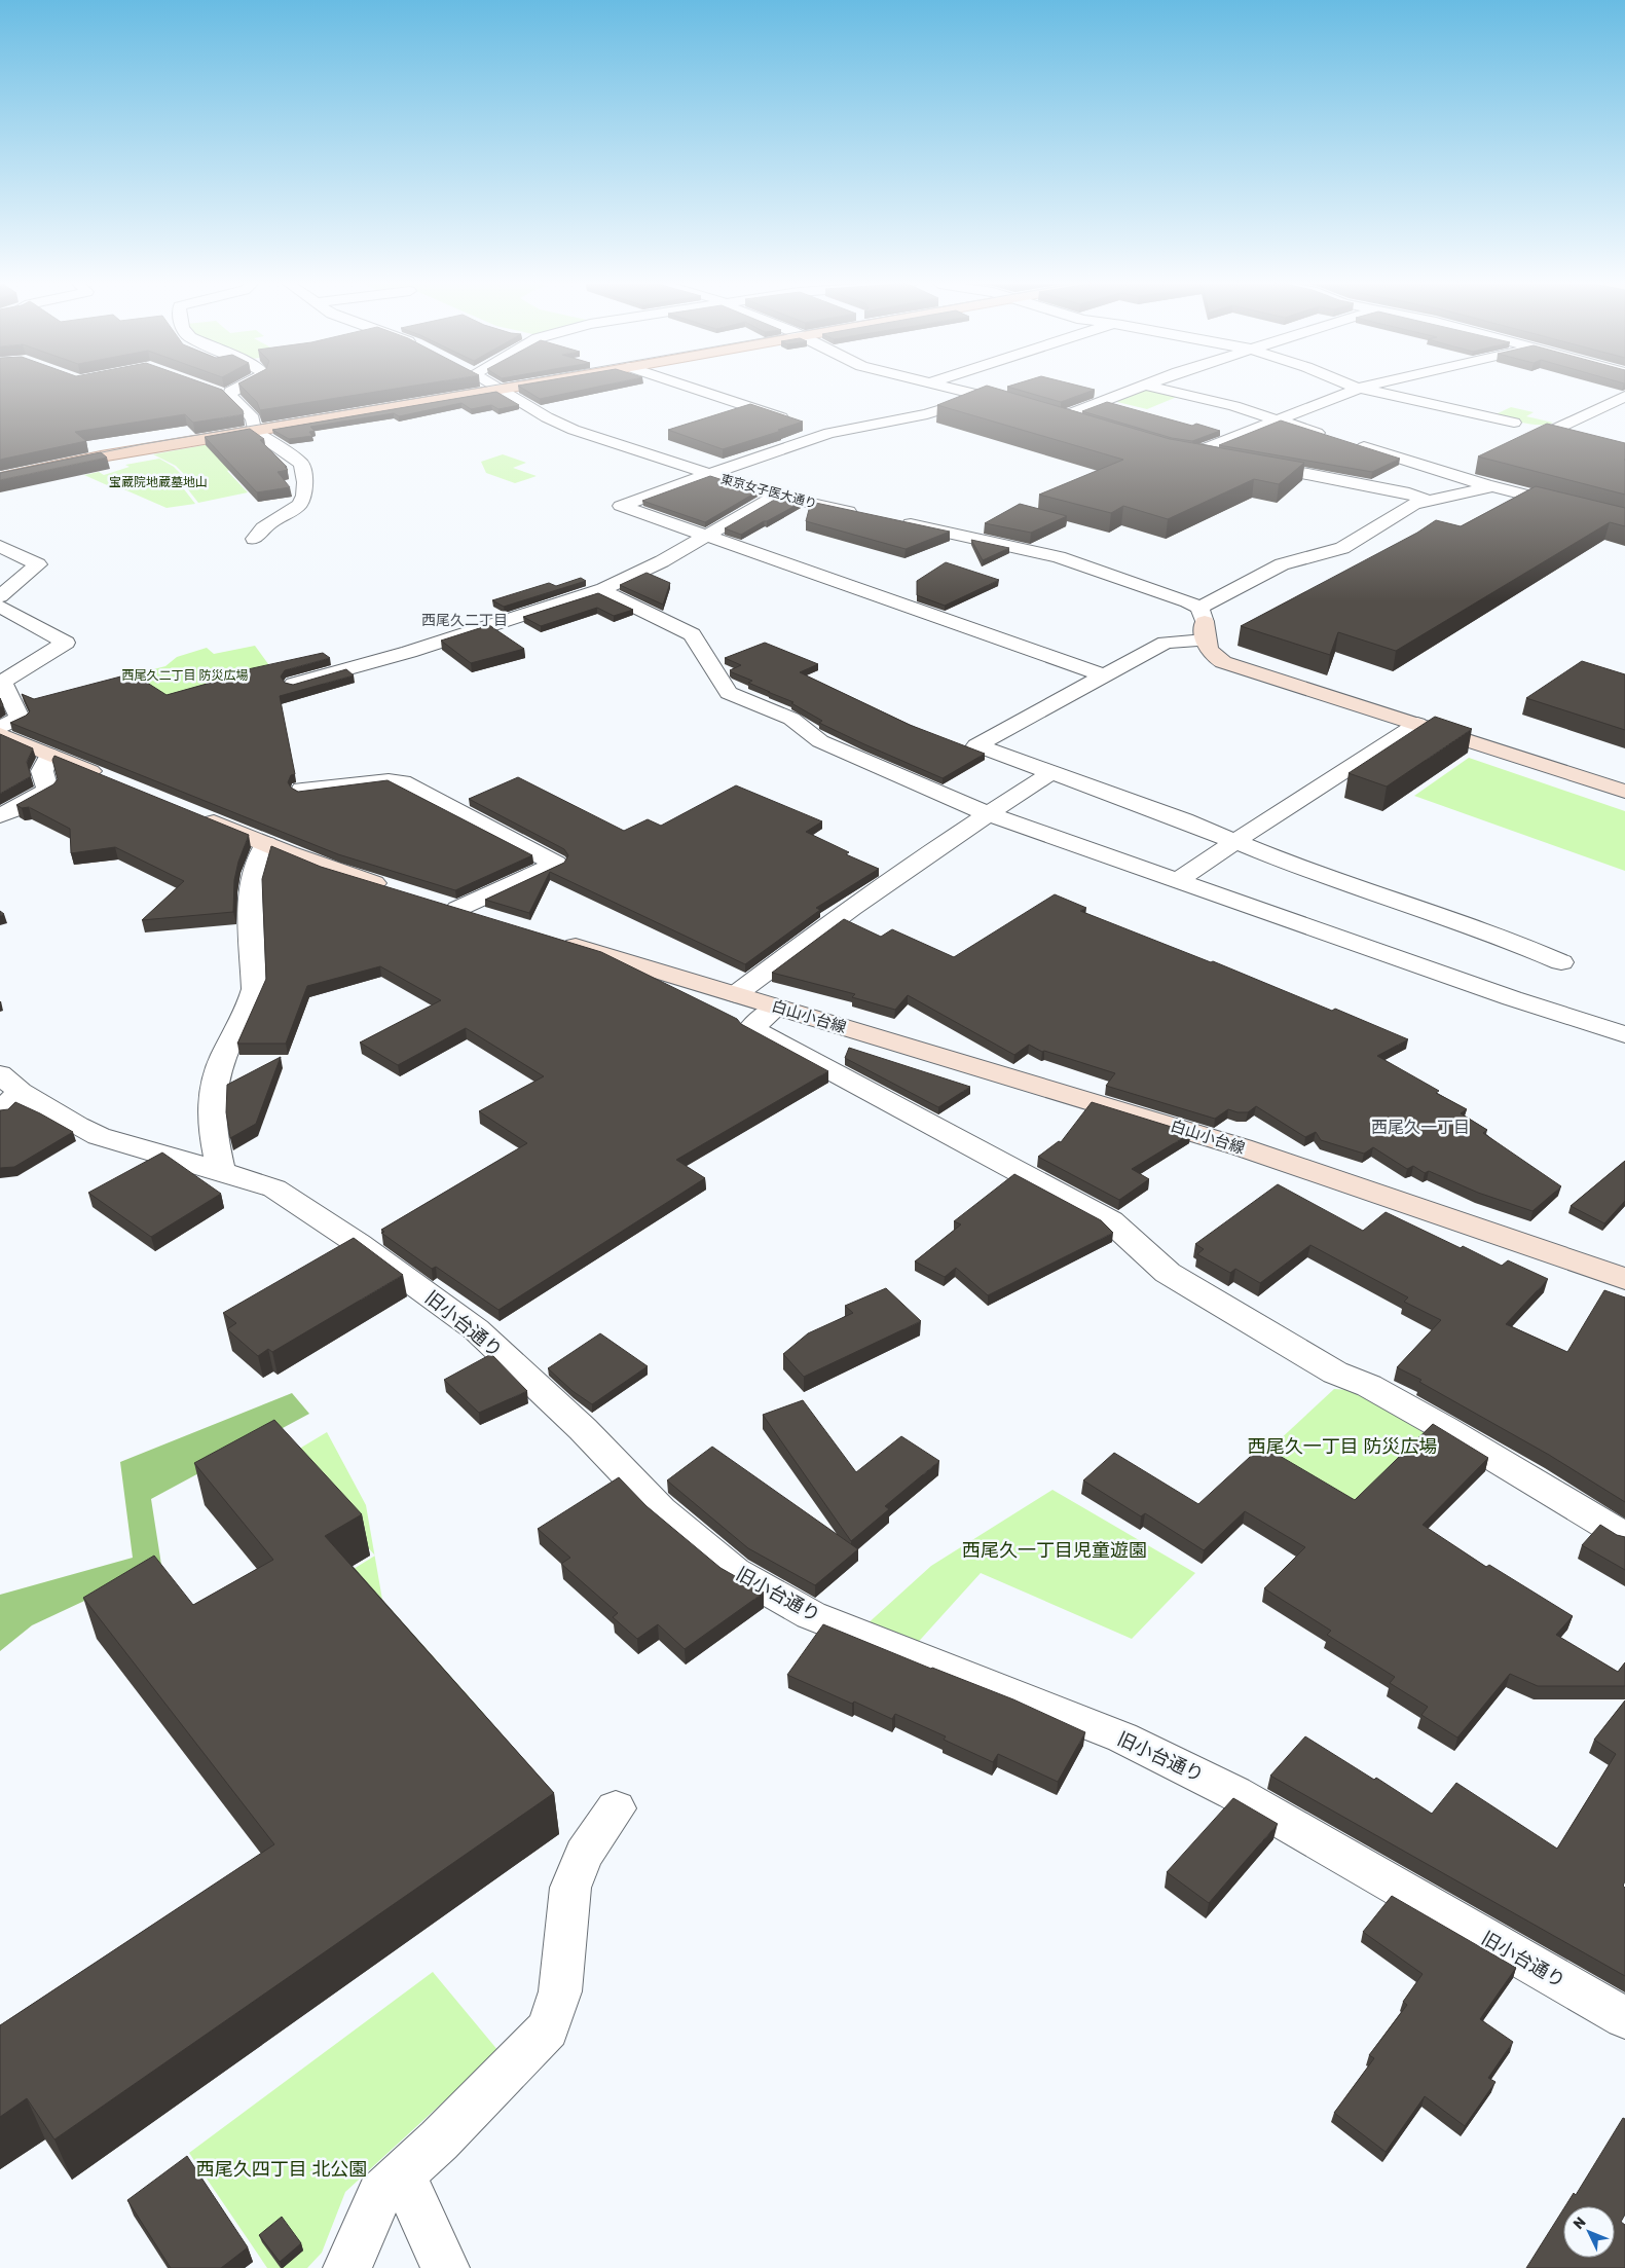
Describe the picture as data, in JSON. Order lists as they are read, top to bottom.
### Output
{
  "streets": {
    "main road": ["白山小台線"],
    "street": ["東京女子医大通り", "旧小台通り"]
  },
  "districts": ["西尾久二丁目", "西尾久一丁目"],
  "parks": [
    "宝蔵院地蔵墓地山",
    "西尾久二丁目 防災広場",
    "西尾久一丁目 防災広場",
    "西尾久一丁目児童遊園",
    "西尾久四丁目 北公園"
  ],
  "north": "top left"
}
